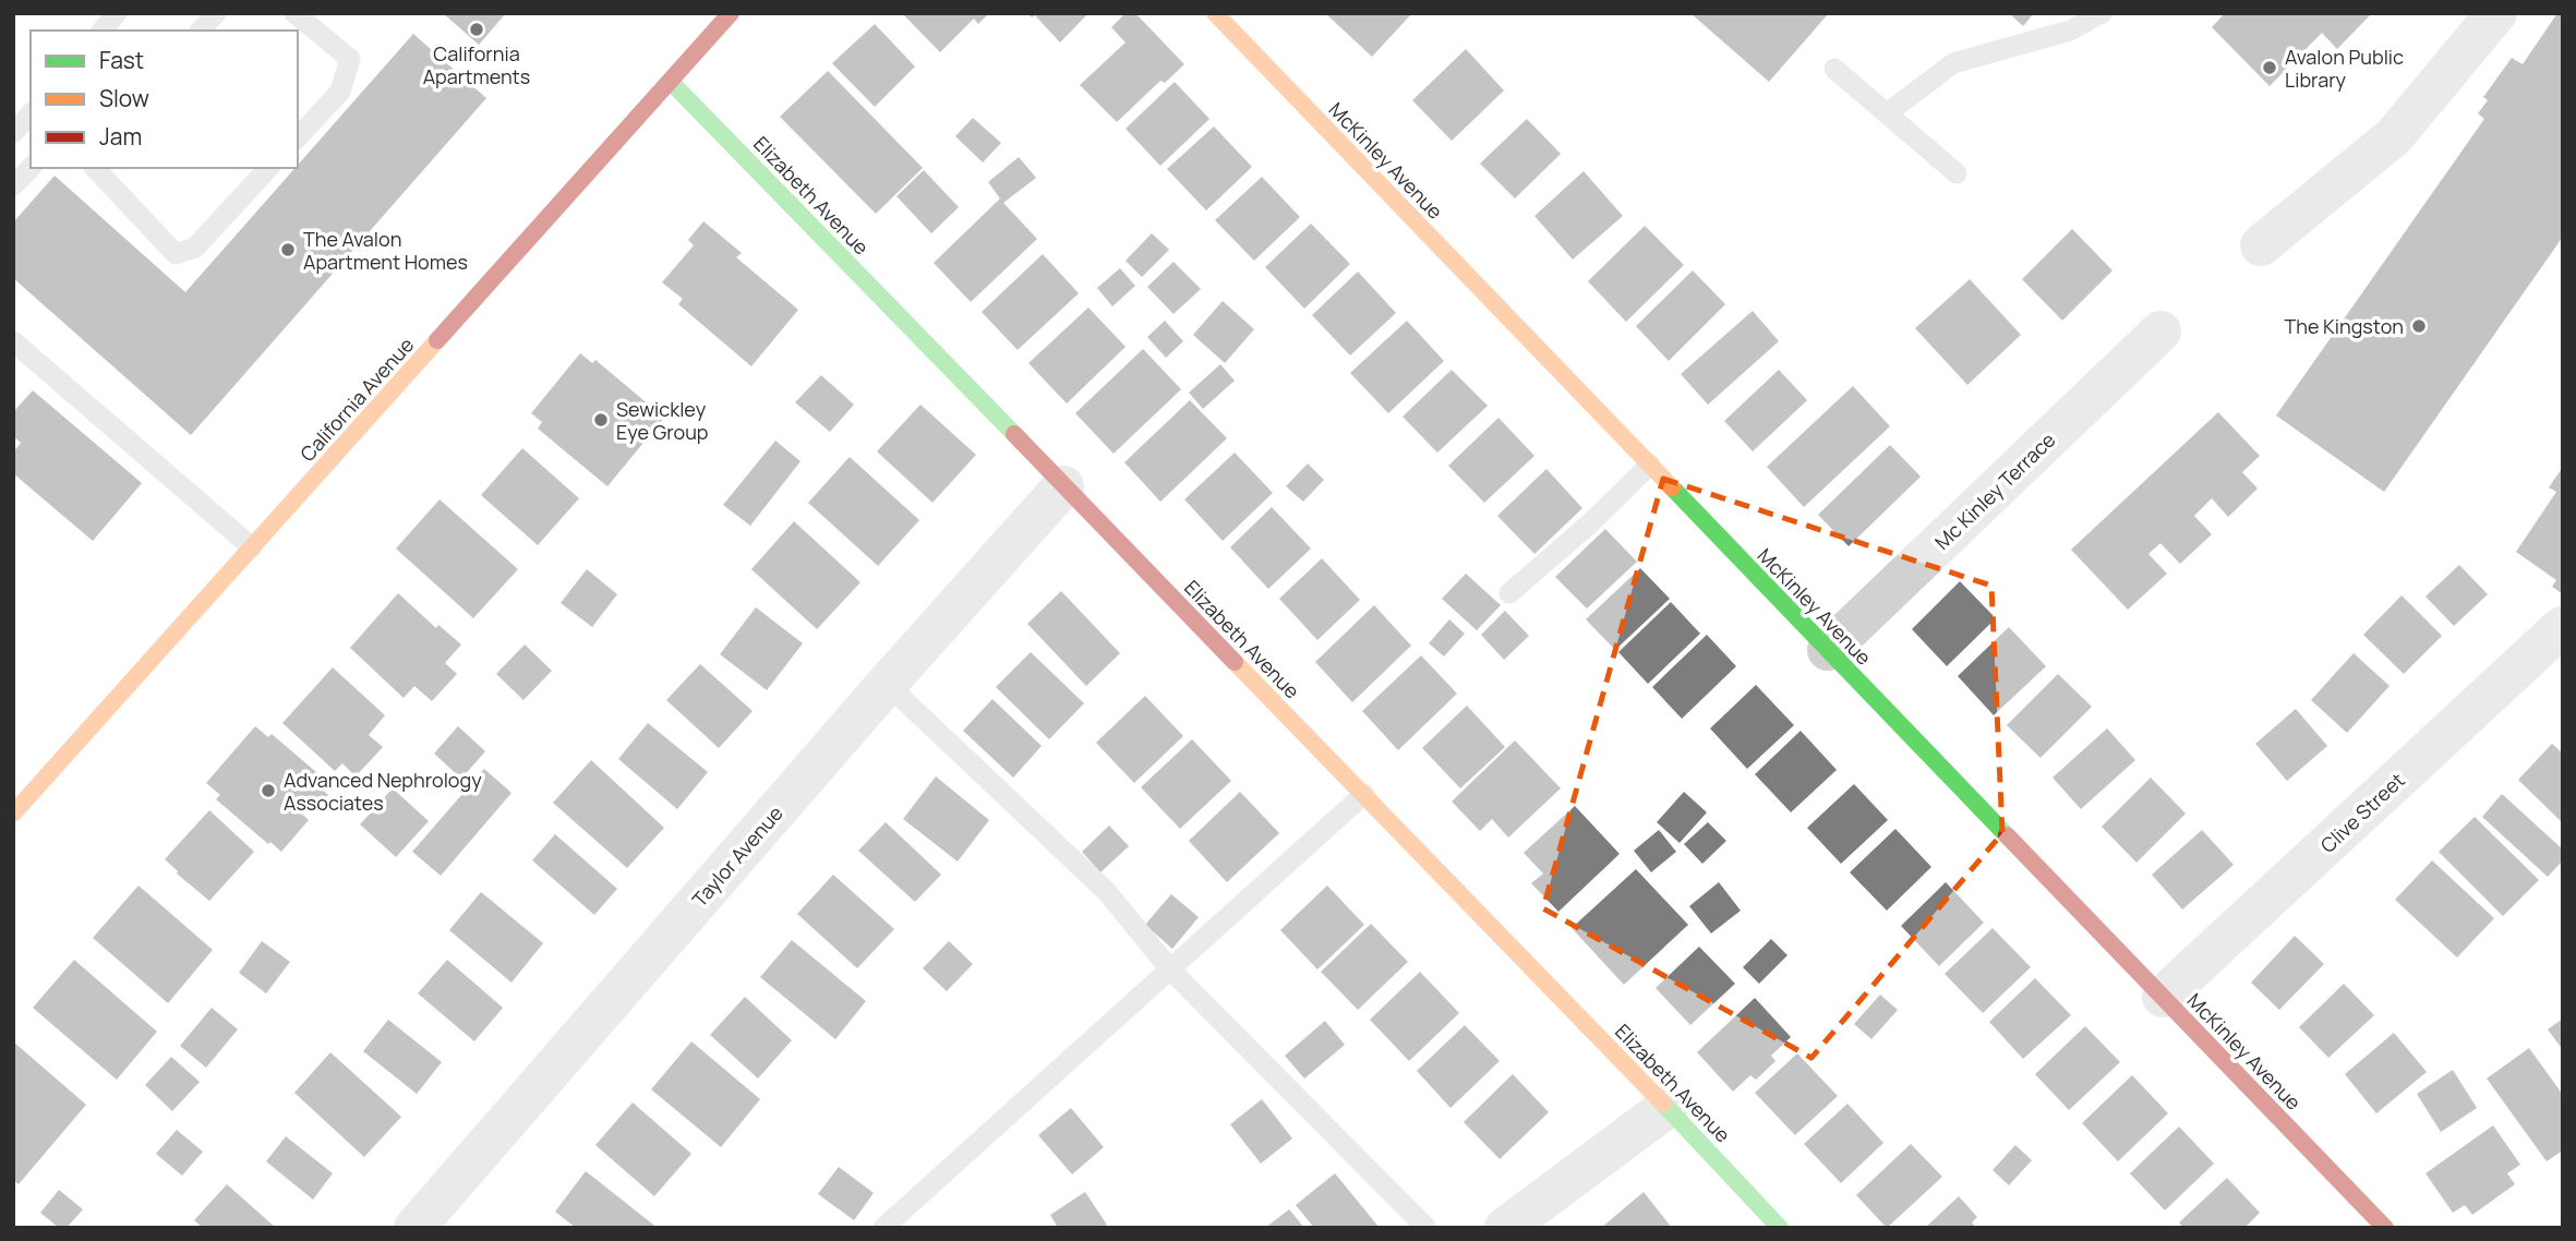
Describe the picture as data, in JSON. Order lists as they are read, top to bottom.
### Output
{
  "streets": {
    "street": [
      "McKinley Avenue",
      "Elizabeth Avenue",
      "California Avenue",
      "Mc Kinley Terrace",
      "Clive Street",
      "Taylor Avenue"
    ]
  },
  "crossings": [
    ["McKinley Avenue", "Mc Kinley Terrace"],
    ["McKinley Avenue", "Clive Street"],
    ["Elizabeth Avenue", "California Avenue"],
    ["Elizabeth Avenue", "Taylor Avenue"]
  ],
  "places": [
    "California Apartments",
    "Avalon Public Library",
    "The Avalon Apartment Homes",
    "The Kingston",
    "Sewickley Eye Group",
    "Advanced Nephrology Associates"
  ],
  "legend": ["Fast", "Slow", "Jam"]
}
